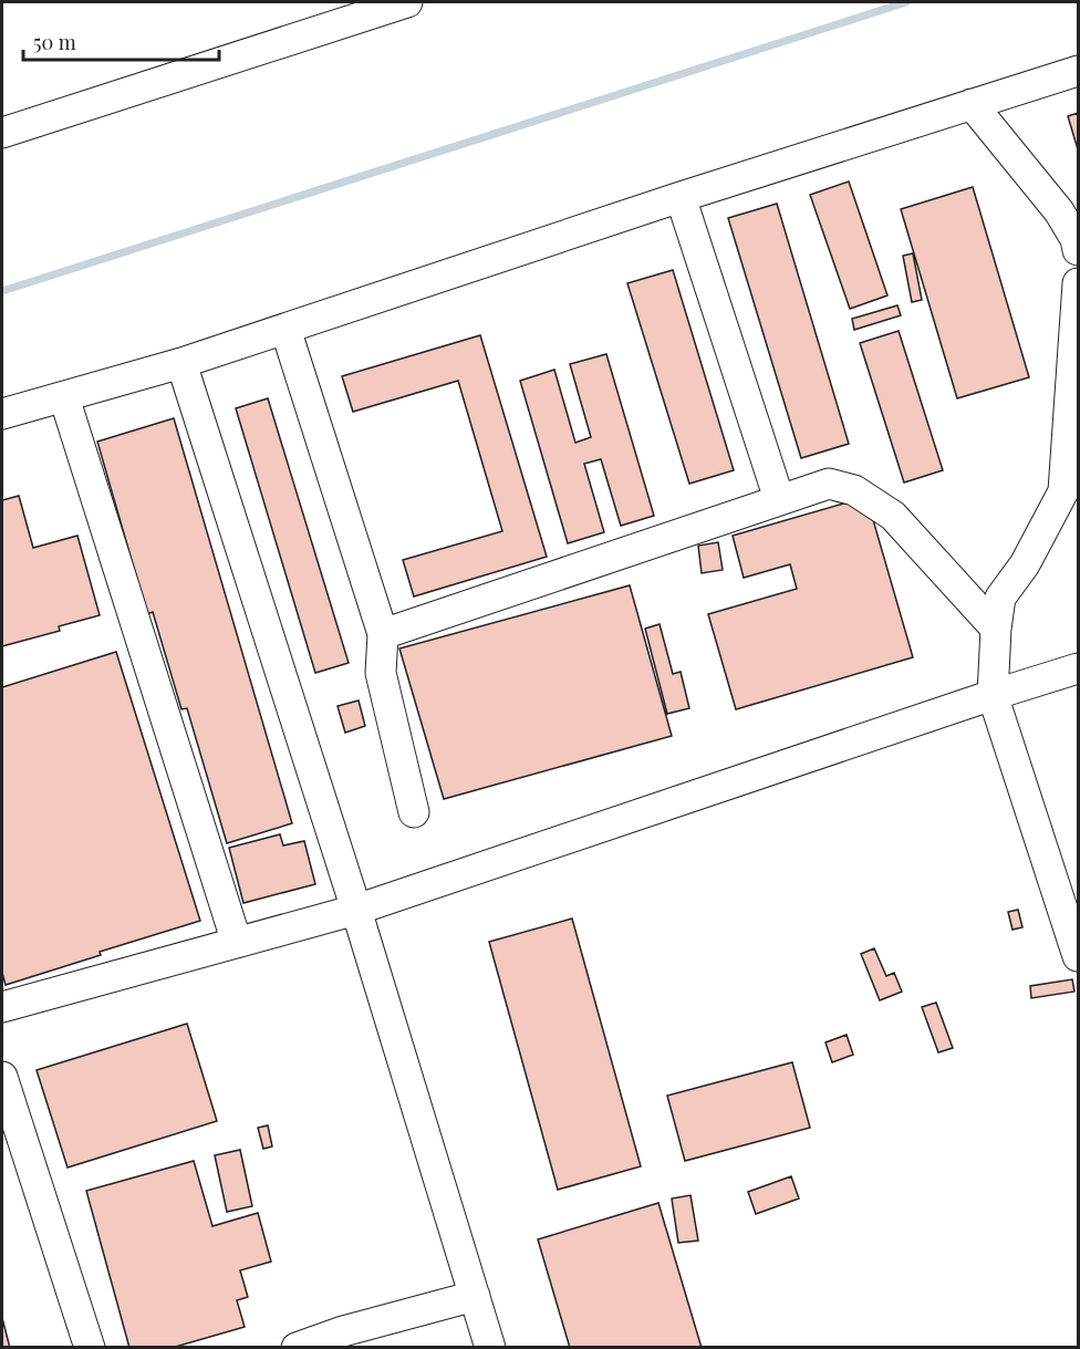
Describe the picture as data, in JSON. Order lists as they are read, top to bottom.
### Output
{
  "scale_bar": "50 m"
}
